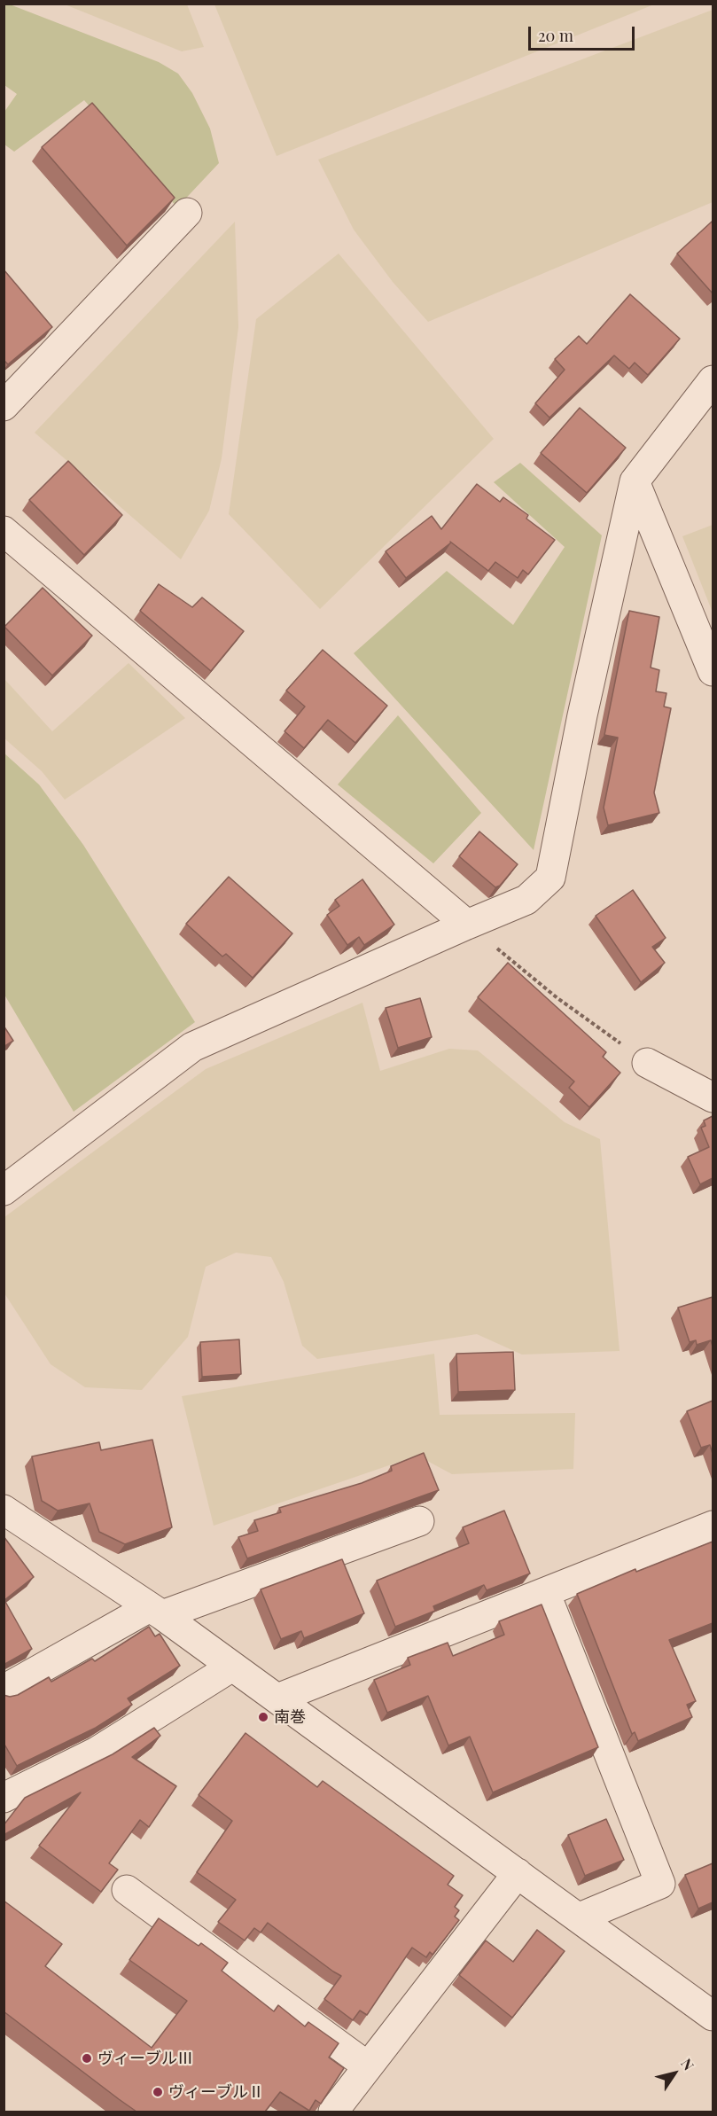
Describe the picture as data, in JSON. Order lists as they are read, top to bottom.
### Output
{
  "places": ["南巻", "ヴィーブルⅢ", "ヴィーブルⅡ"],
  "scale_bar": "20 m",
  "north": "top right"
}
